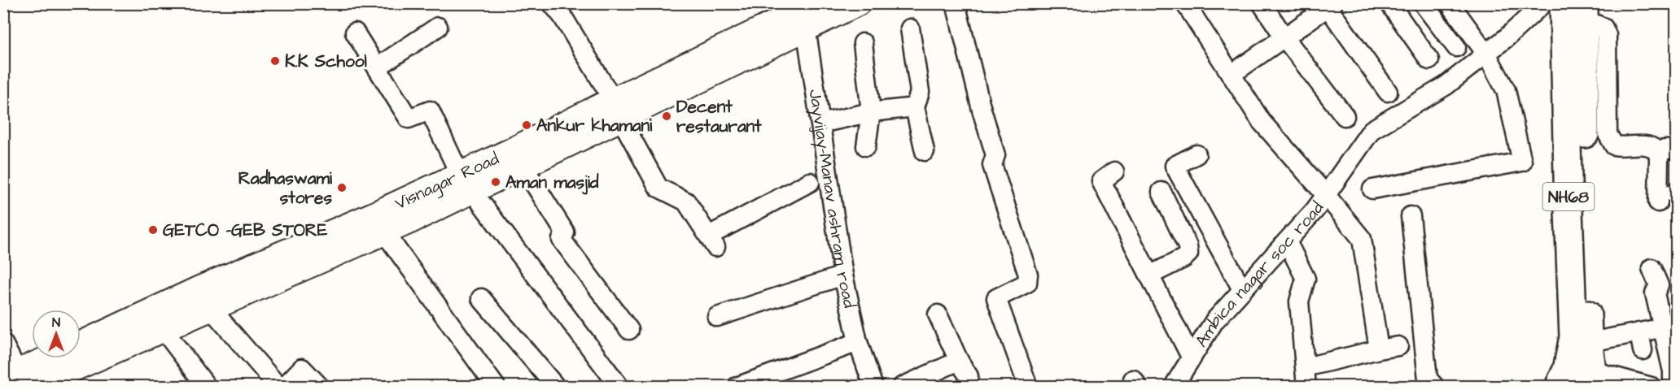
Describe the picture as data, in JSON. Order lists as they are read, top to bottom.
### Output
{
  "streets": {
    "highway": ["NH68"],
    "main road": ["Visnagar Road"],
    "street": ["Jayvijay-Manav ashram road", "Ambica nagar soc road"]
  },
  "crossings": [
    ["Visnagar Road", "Jayvijay-Manav ashram road"]
  ],
  "places": [
    "K.K School",
    "Decent restaurant",
    "Ankur khamani",
    "Aman masjid",
    "Radhaswami stores",
    "GETCO -GEB STORE"
  ],
  "north": "top"
}
